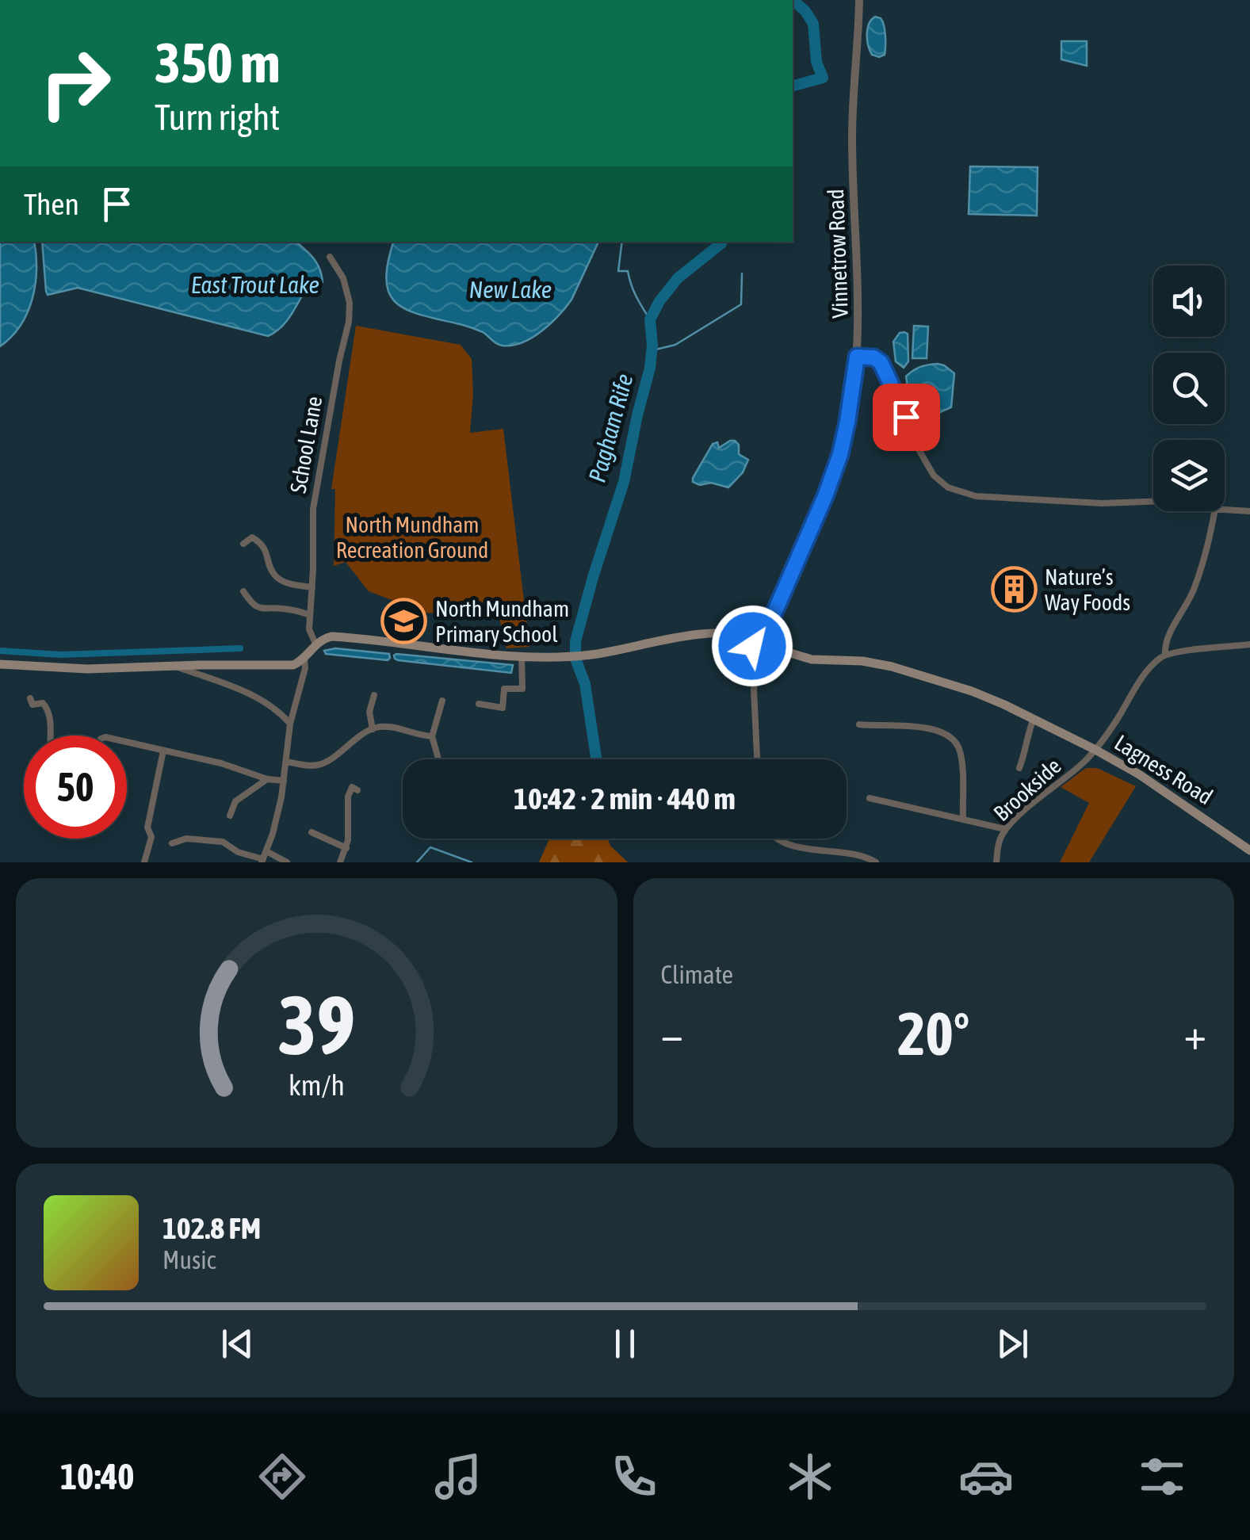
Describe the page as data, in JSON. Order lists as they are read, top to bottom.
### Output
{
  "streets": {
    "main road": ["Lagness Road"],
    "street": ["Vinnetrow Road", "School Lane", "Brookside"]
  },
  "crossings": [
    ["Vinnetrow Road", "Lagness Road"],
    ["Lagness Road", "Brookside"]
  ],
  "water": ["East Trout Lake", "New Lake", "Pagham Rife"],
  "parks": ["North Mundham Recreation Ground"],
  "places": {
    "building": ["Nature’s Way Foods"],
    "school or university": ["North Mundham Primary School"]
  },
  "page": {
    "turn": ["350 m", "Turn right"],
    "then": "Then",
    "limit": "50",
    "trip": "10:42 · 2 min · 440 m",
    "tile": "Climate",
    "heat": ["−", "20°", "+"],
    "song": ["102.8 FM", "Music"],
    "tabs": "10:40",
    "gauge": ["39", "km/h"]
  }
}
